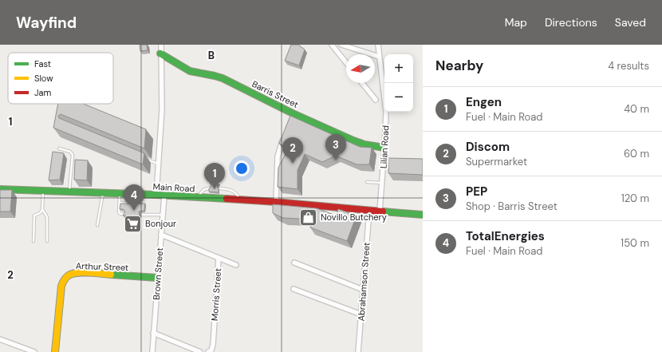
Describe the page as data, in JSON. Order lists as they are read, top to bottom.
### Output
{
  "streets": {
    "street": [
      "Barris Street",
      "Lilian Road",
      "Main Road",
      "Arthur Street",
      "Brown Street",
      "Abrahamson Street",
      "Morris Street"
    ]
  },
  "crossings": [
    ["Barris Street", "Lilian Road"],
    ["Lilian Road", "Main Road"],
    ["Main Road", "Brown Street"],
    ["Main Road", "Abrahamson Street"],
    ["Arthur Street", "Brown Street"],
    ["Brown Street", "Morris Street"]
  ],
  "places": {
    "shop": ["Novillo Butchery"],
    "supermarket": ["Bonjour"]
  },
  "legend": ["Fast", "Slow", "Jam"],
  "north": "left",
  "page": {
    "header": "Wayfind",
    "nav": ["Map", "Directions", "Saved"],
    "heading": ["Nearby", "4 results"],
    "map_buttons": ["+", "−"],
    "list": [
      {
        "mark": "1",
        "name": "Engen",
        "note": "Fuel · Main Road",
        "value": "40 m"
      },
      {
        "mark": "2",
        "name": "Discom",
        "note": "Supermarket",
        "value": "60 m"
      },
      {
        "mark": "3",
        "name": "PEP",
        "note": "Shop · Barris Street",
        "value": "120 m"
      },
      {
        "mark": "4",
        "name": "TotalEnergies",
        "note": "Fuel · Main Road",
        "value": "150 m"
      }
    ],
    "pins": [
      "3",
      "2",
      "1",
      "4"
    ]
  },
  "grid": {
    "columns": ["B"],
    "rows": ["1", "2"]
  }
}
